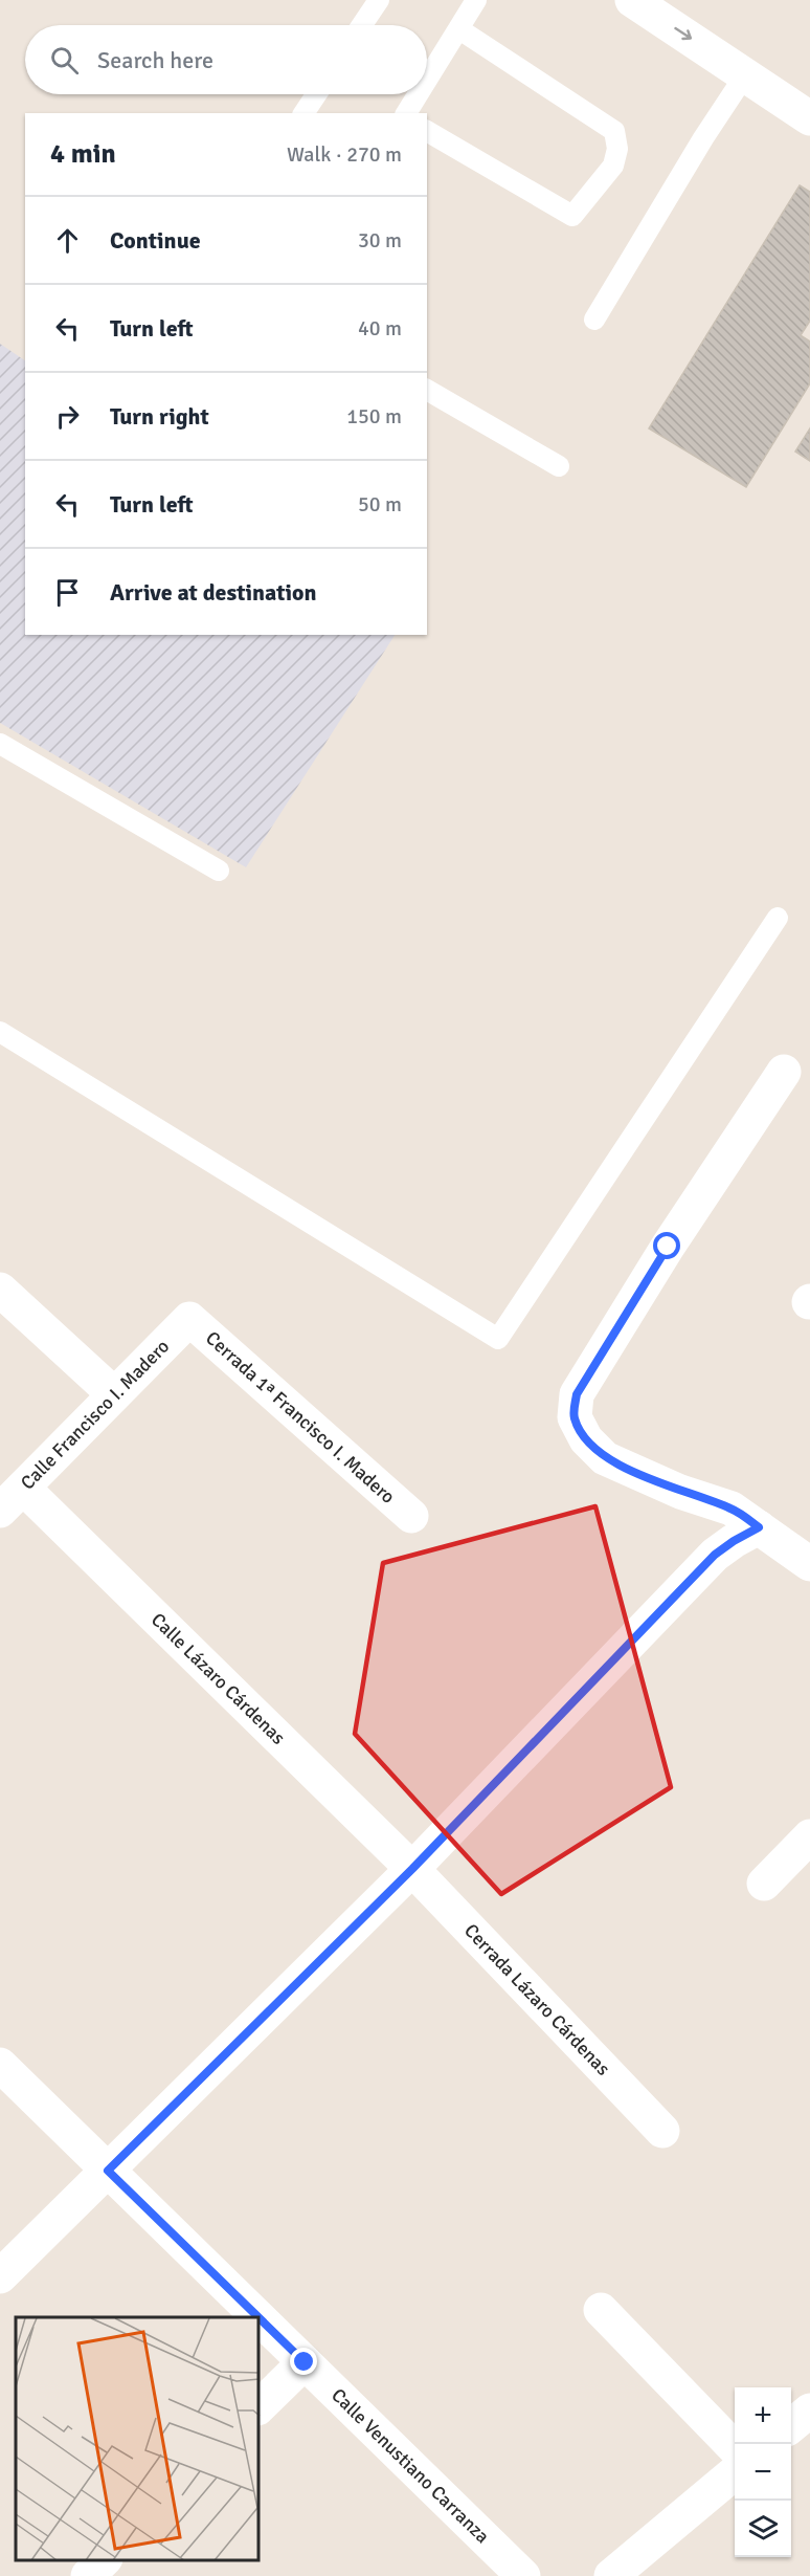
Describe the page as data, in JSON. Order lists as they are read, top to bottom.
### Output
{
  "streets": {
    "street": [
      "Calle Francisco I. Madero",
      "Cerrada 1ª Francisco I. Madero",
      "Calle Lázaro Cárdenas",
      "Cerrada Lázaro Cárdenas",
      "Calle Venustiano Carranza"
    ]
  },
  "crossings": [
    ["Calle Francisco I. Madero", "Cerrada 1ª Francisco I. Madero"],
    ["Calle Francisco I. Madero", "Calle Lázaro Cárdenas"],
    ["Calle Lázaro Cárdenas", "Cerrada Lázaro Cárdenas"]
  ],
  "page": {
    "search": "Search here",
    "heading": ["4 min", "Walk · 270 m"],
    "list": [
      ["Continue", "30 m"],
      ["Turn left", "40 m"],
      ["Turn right", "150 m"],
      ["Turn left", "50 m"],
      "Arrive at destination"
    ],
    "map_buttons": ["+", "−"]
  }
}
